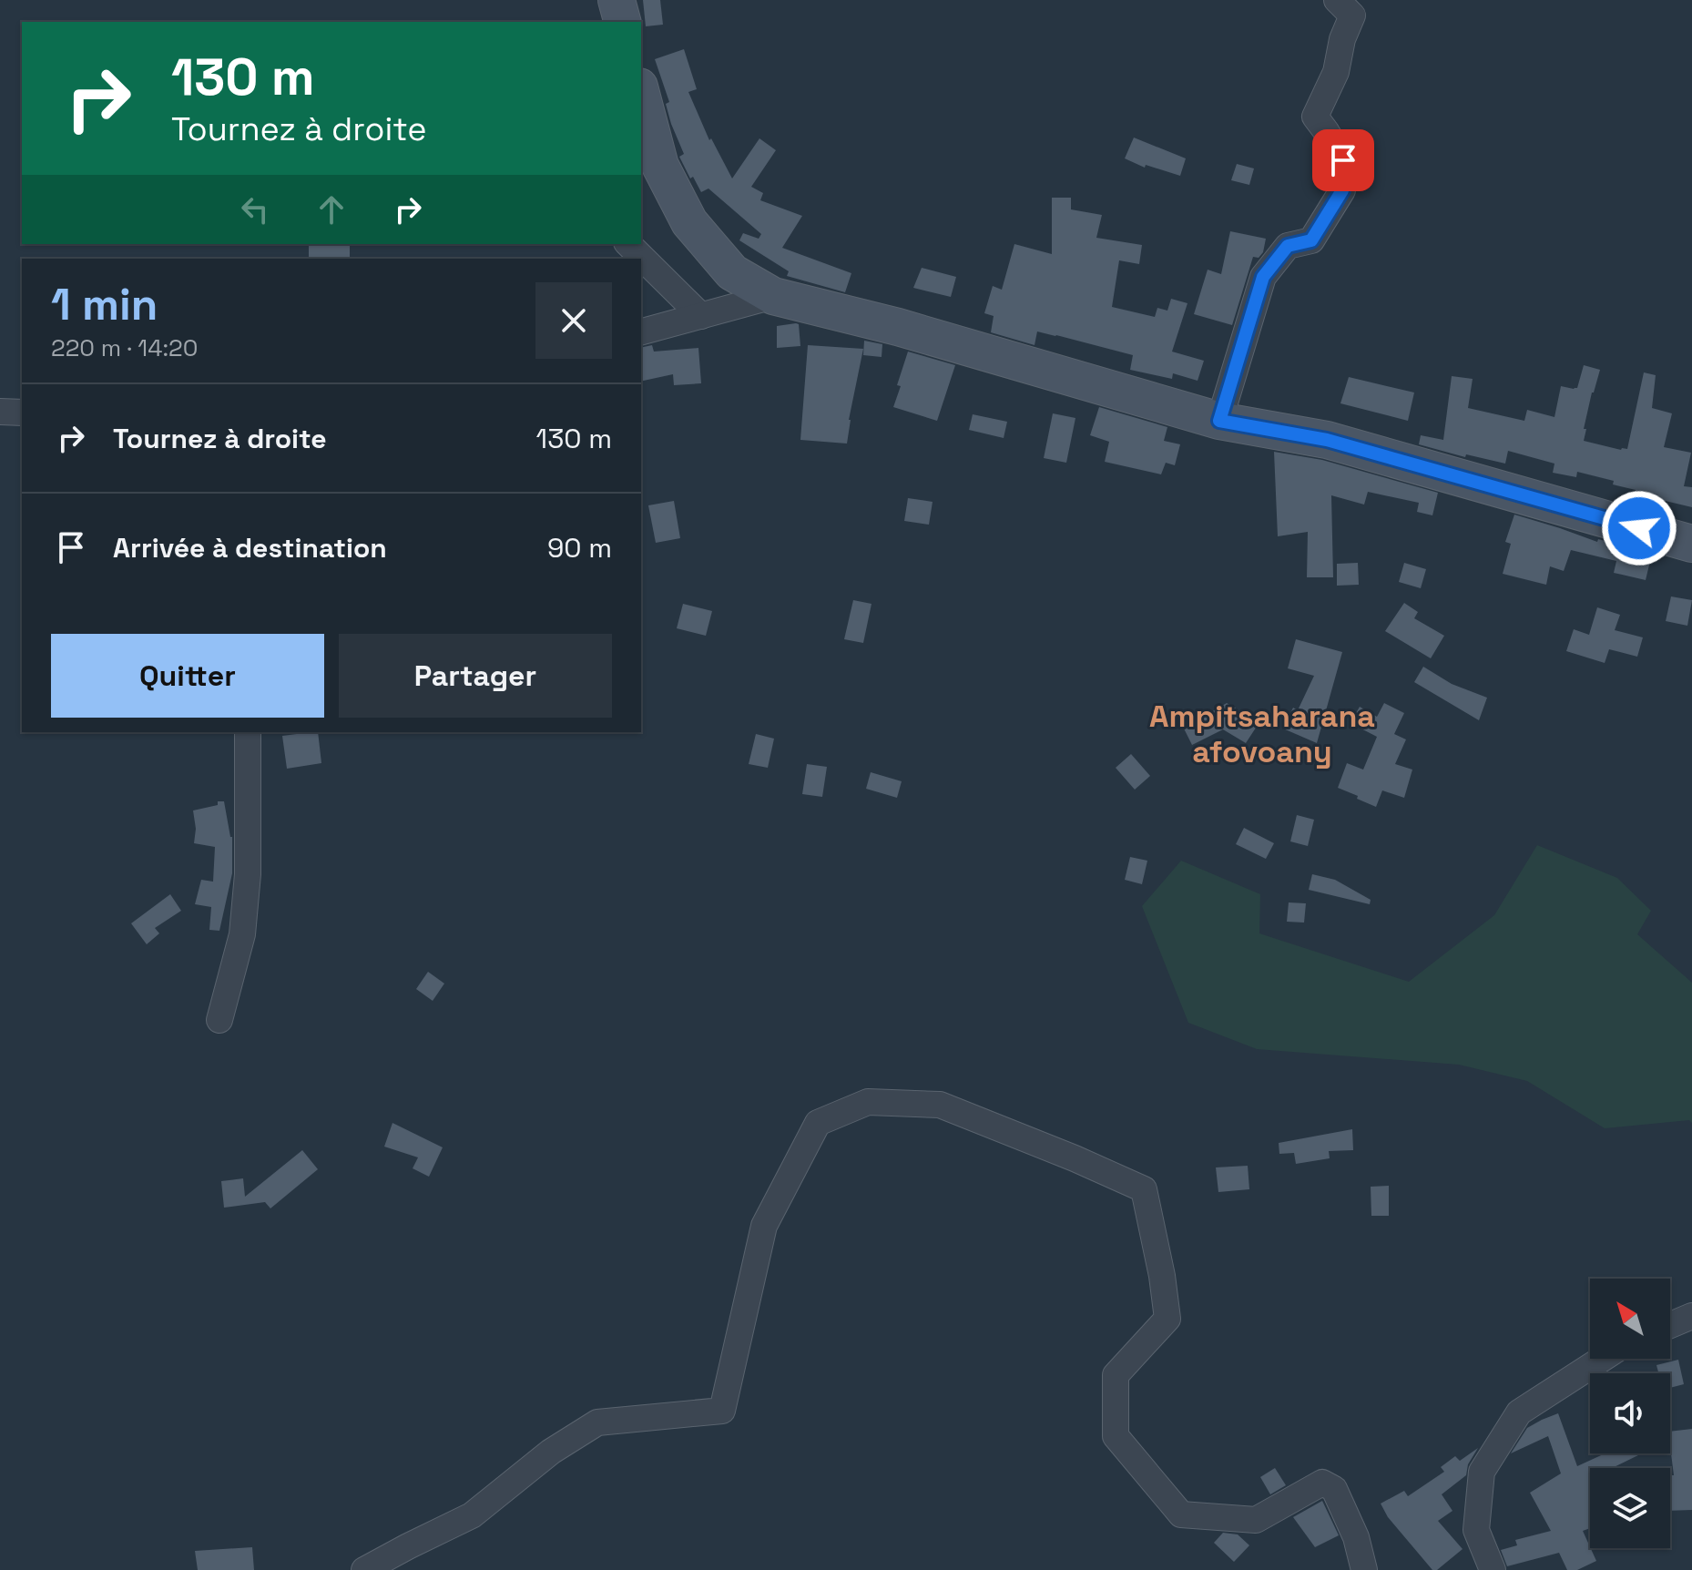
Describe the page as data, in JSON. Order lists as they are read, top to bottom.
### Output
{
  "districts": ["Ampitsaharana afovoany"],
  "north": "top left",
  "page": {
    "turn": ["130 m", "Tournez à droite"],
    "heading": ["1 min", "220 m · 14:20"],
    "list": [
      {
        "name": "Tournez à droite",
        "value": "130 m"
      },
      {
        "name": "Arrivée à destination",
        "value": "90 m"
      }
    ],
    "buttons": ["Quitter", "Partager"]
  }
}
